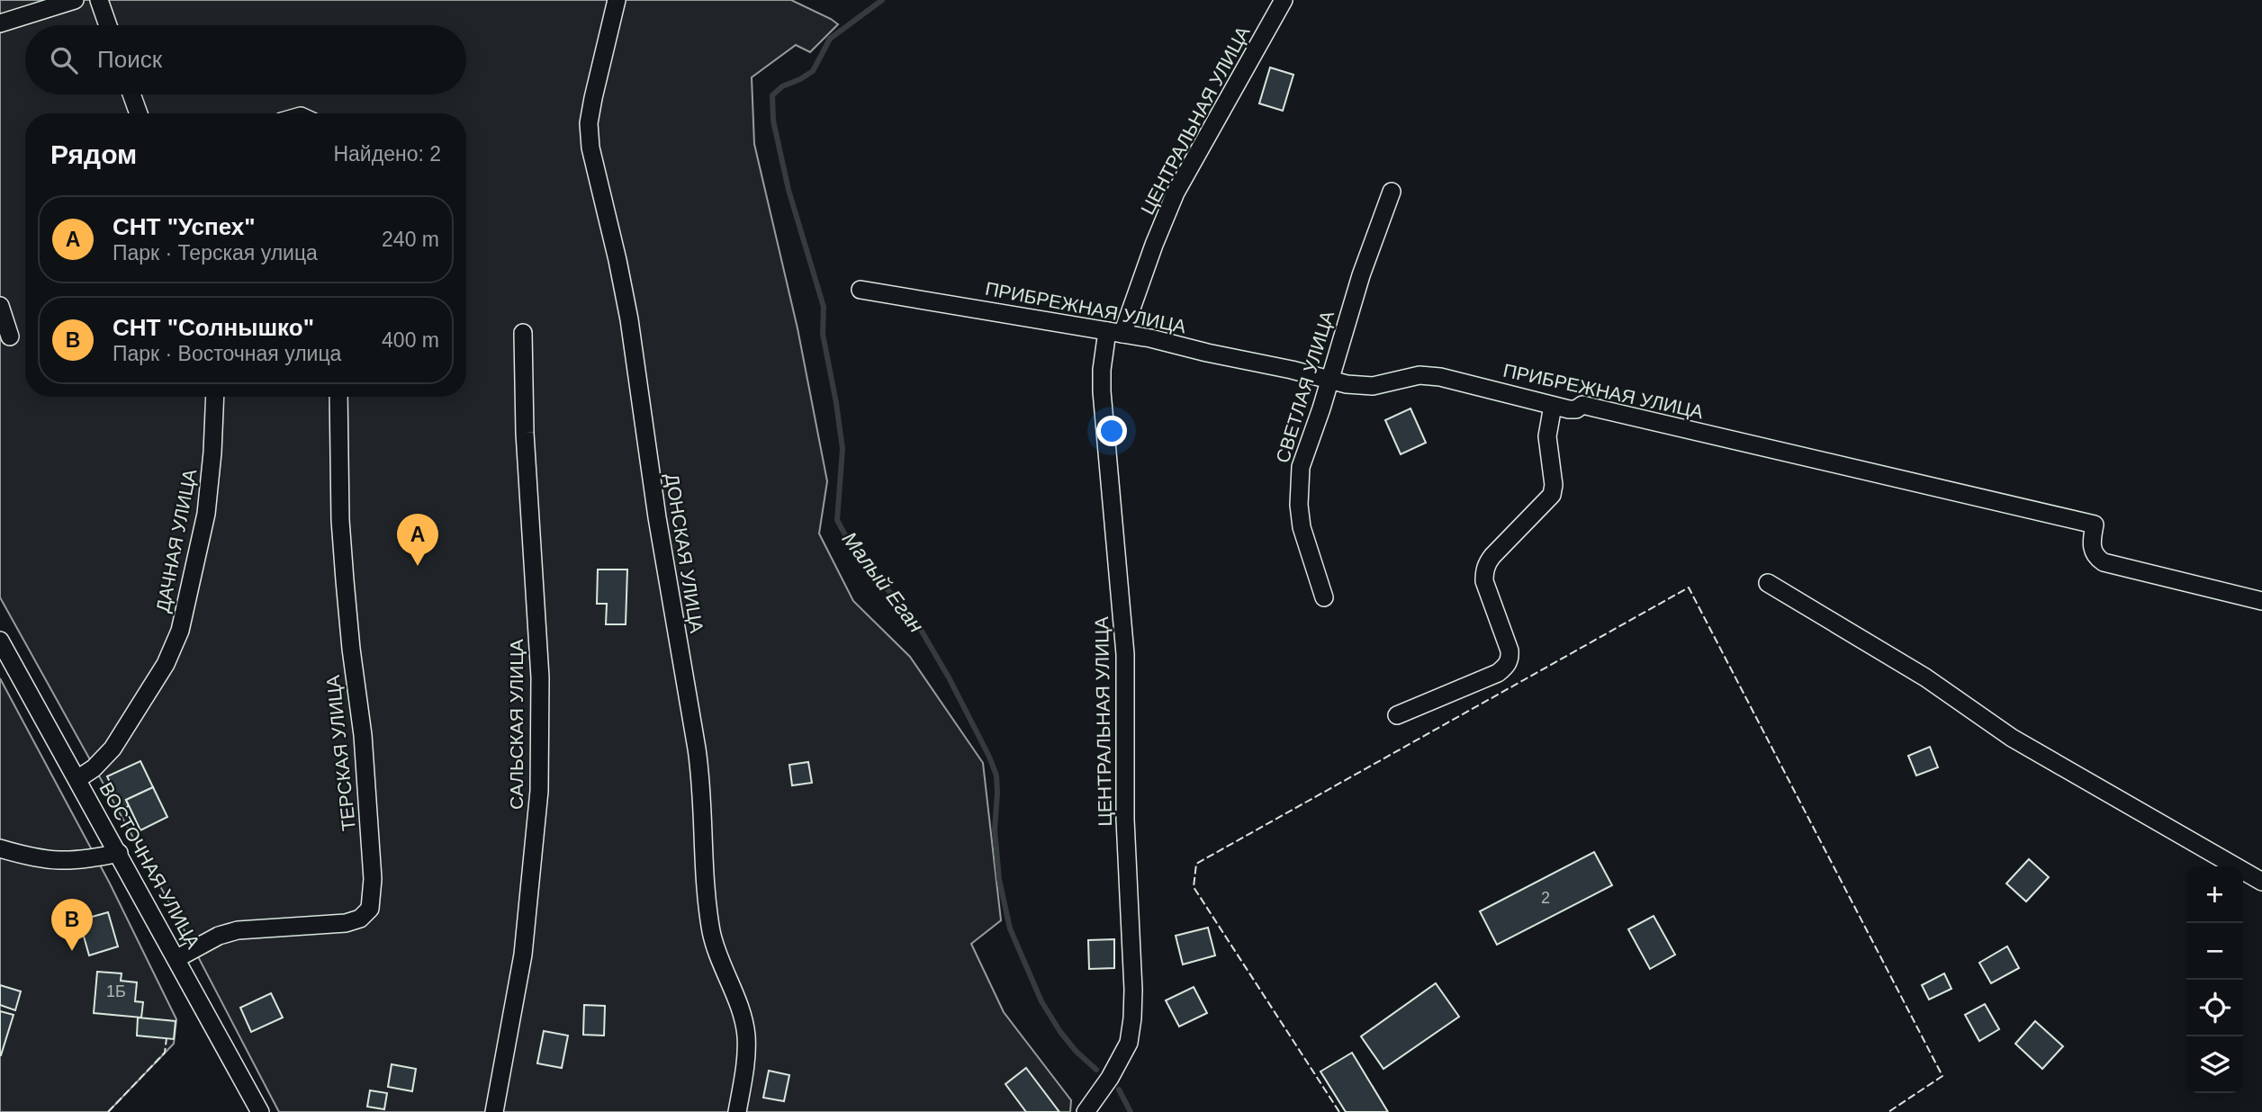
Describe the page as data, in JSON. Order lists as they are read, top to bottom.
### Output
{
  "streets": {
    "street": [
      "ЦЕНТРАЛЬНАЯ УЛИЦА",
      "ПРИБРЕЖНАЯ УЛИЦА",
      "СВЕТЛАЯ УЛИЦА",
      "ДАЧНАЯ УЛИЦА",
      "ДОНСКАЯ УЛИЦА",
      "САЛЬСКАЯ УЛИЦА",
      "ТЕРСКАЯ УЛИЦА",
      "ВОСТОЧНАЯ УЛИЦА"
    ]
  },
  "crossings": [
    ["ЦЕНТРАЛЬНАЯ УЛИЦА", "ПРИБРЕЖНАЯ УЛИЦА"],
    ["ПРИБРЕЖНАЯ УЛИЦА", "СВЕТЛАЯ УЛИЦА"],
    ["ДАЧНАЯ УЛИЦА", "ВОСТОЧНАЯ УЛИЦА"],
    ["ТЕРСКАЯ УЛИЦА", "ВОСТОЧНАЯ УЛИЦА"]
  ],
  "water": ["Малый Еган"],
  "house_numbers": ["2", "1Б"],
  "page": {
    "search": "Поиск",
    "heading": ["Рядом", "Найдено: 2"],
    "list": [
      {
        "mark": "A",
        "name": "СНТ \"Успех\"",
        "note": "Парк · Терская улица",
        "value": "240 m"
      },
      {
        "mark": "B",
        "name": "СНТ \"Солнышко\"",
        "note": "Парк · Восточная улица",
        "value": "400 m"
      }
    ],
    "pins": ["A", "B"],
    "map_buttons": ["+", "−"]
  }
}
